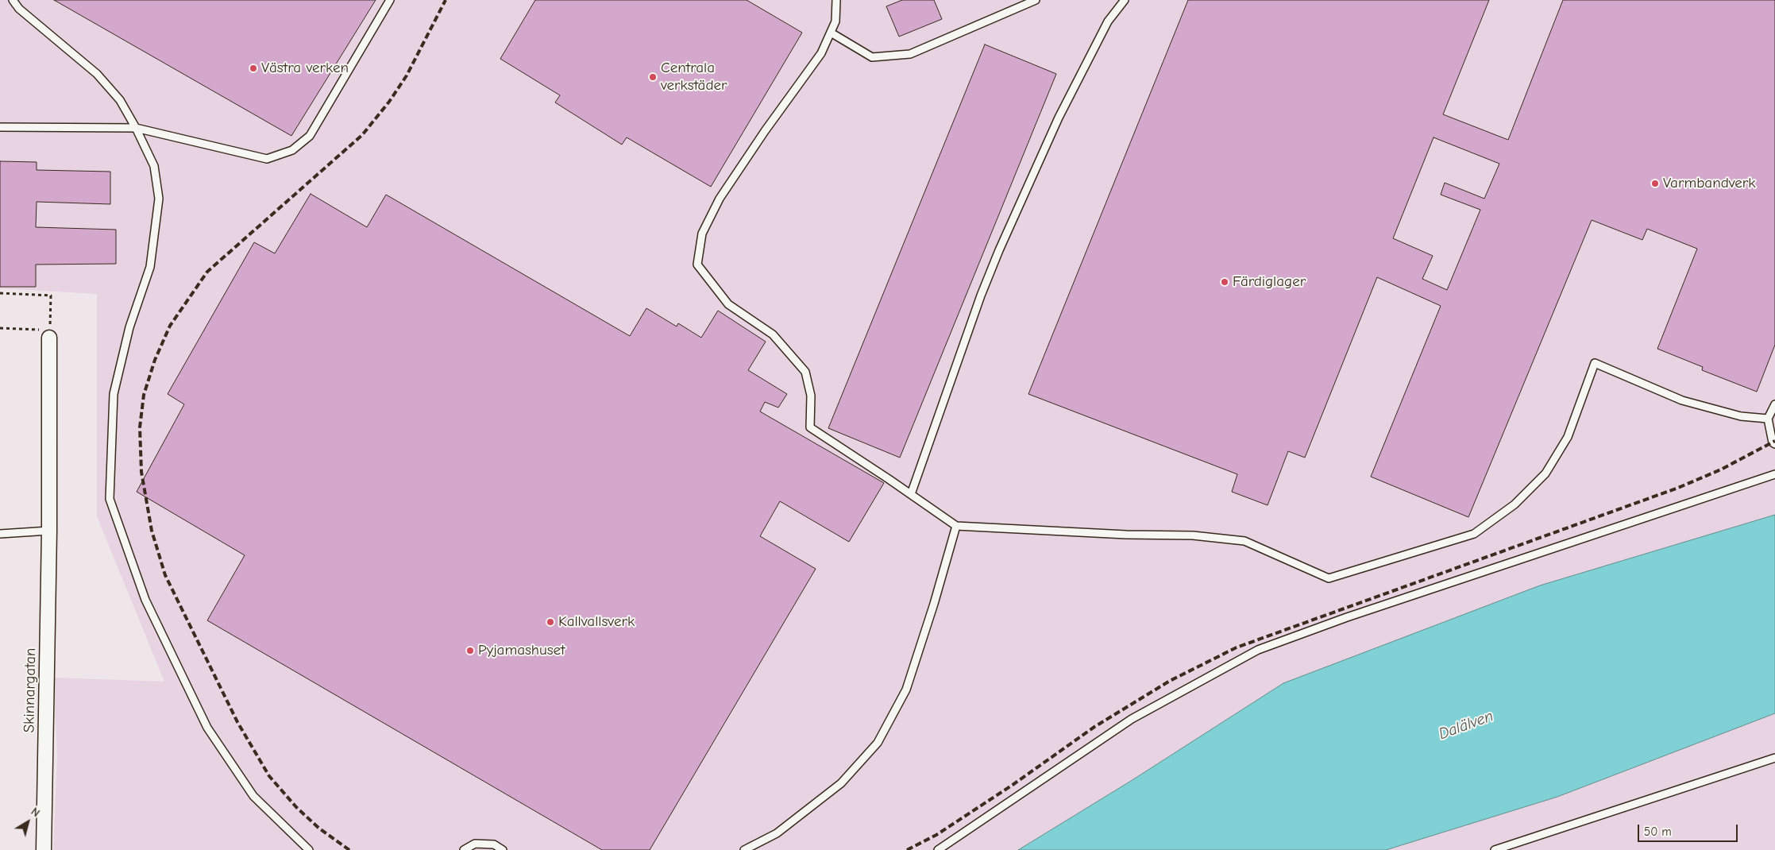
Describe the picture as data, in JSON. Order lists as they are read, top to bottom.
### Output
{
  "streets": {
    "street": ["Skinnargatan"]
  },
  "water": ["Dalälven"],
  "places": [
    "Västra verken",
    "Centrala verkstäder",
    "Varmbandverk",
    "Färdiglager",
    "Kallvallsverk",
    "Pyjamashuset"
  ],
  "scale_bar": "50 m",
  "north": "top right"
}
